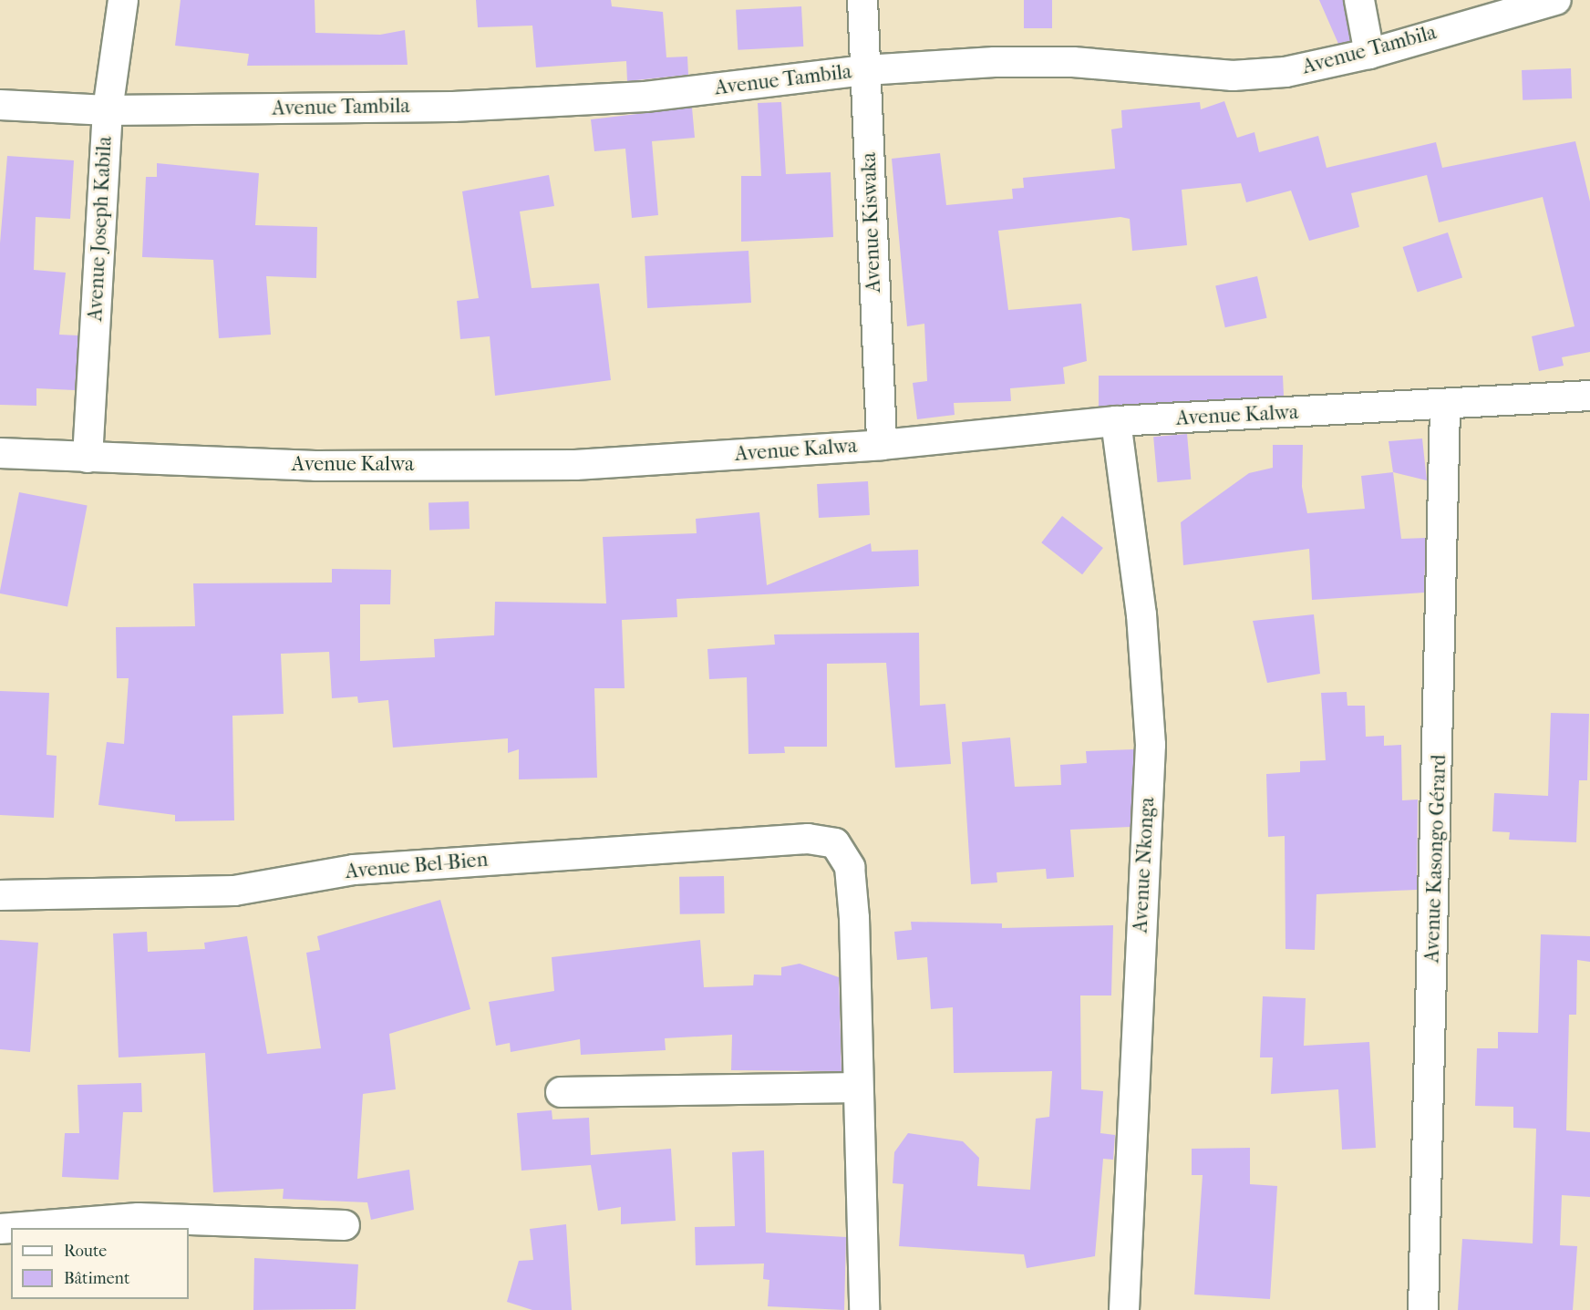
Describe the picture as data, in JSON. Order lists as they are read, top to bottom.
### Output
{
  "streets": {
    "street": [
      "Avenue Tambila",
      "Avenue Kiswaka",
      "Avenue Joseph Kabila",
      "Avenue Kalwa",
      "Avenue Kasongo Gérard",
      "Avenue Nkonga",
      "Avenue Bel-Bien"
    ]
  },
  "crossings": [
    ["Avenue Tambila", "Avenue Kiswaka"],
    ["Avenue Tambila", "Avenue Joseph Kabila"],
    ["Avenue Kiswaka", "Avenue Kalwa"],
    ["Avenue Joseph Kabila", "Avenue Kalwa"],
    ["Avenue Kalwa", "Avenue Kasongo Gérard"],
    ["Avenue Kalwa", "Avenue Nkonga"]
  ],
  "legend": ["Route", "Bâtiment"]
}
